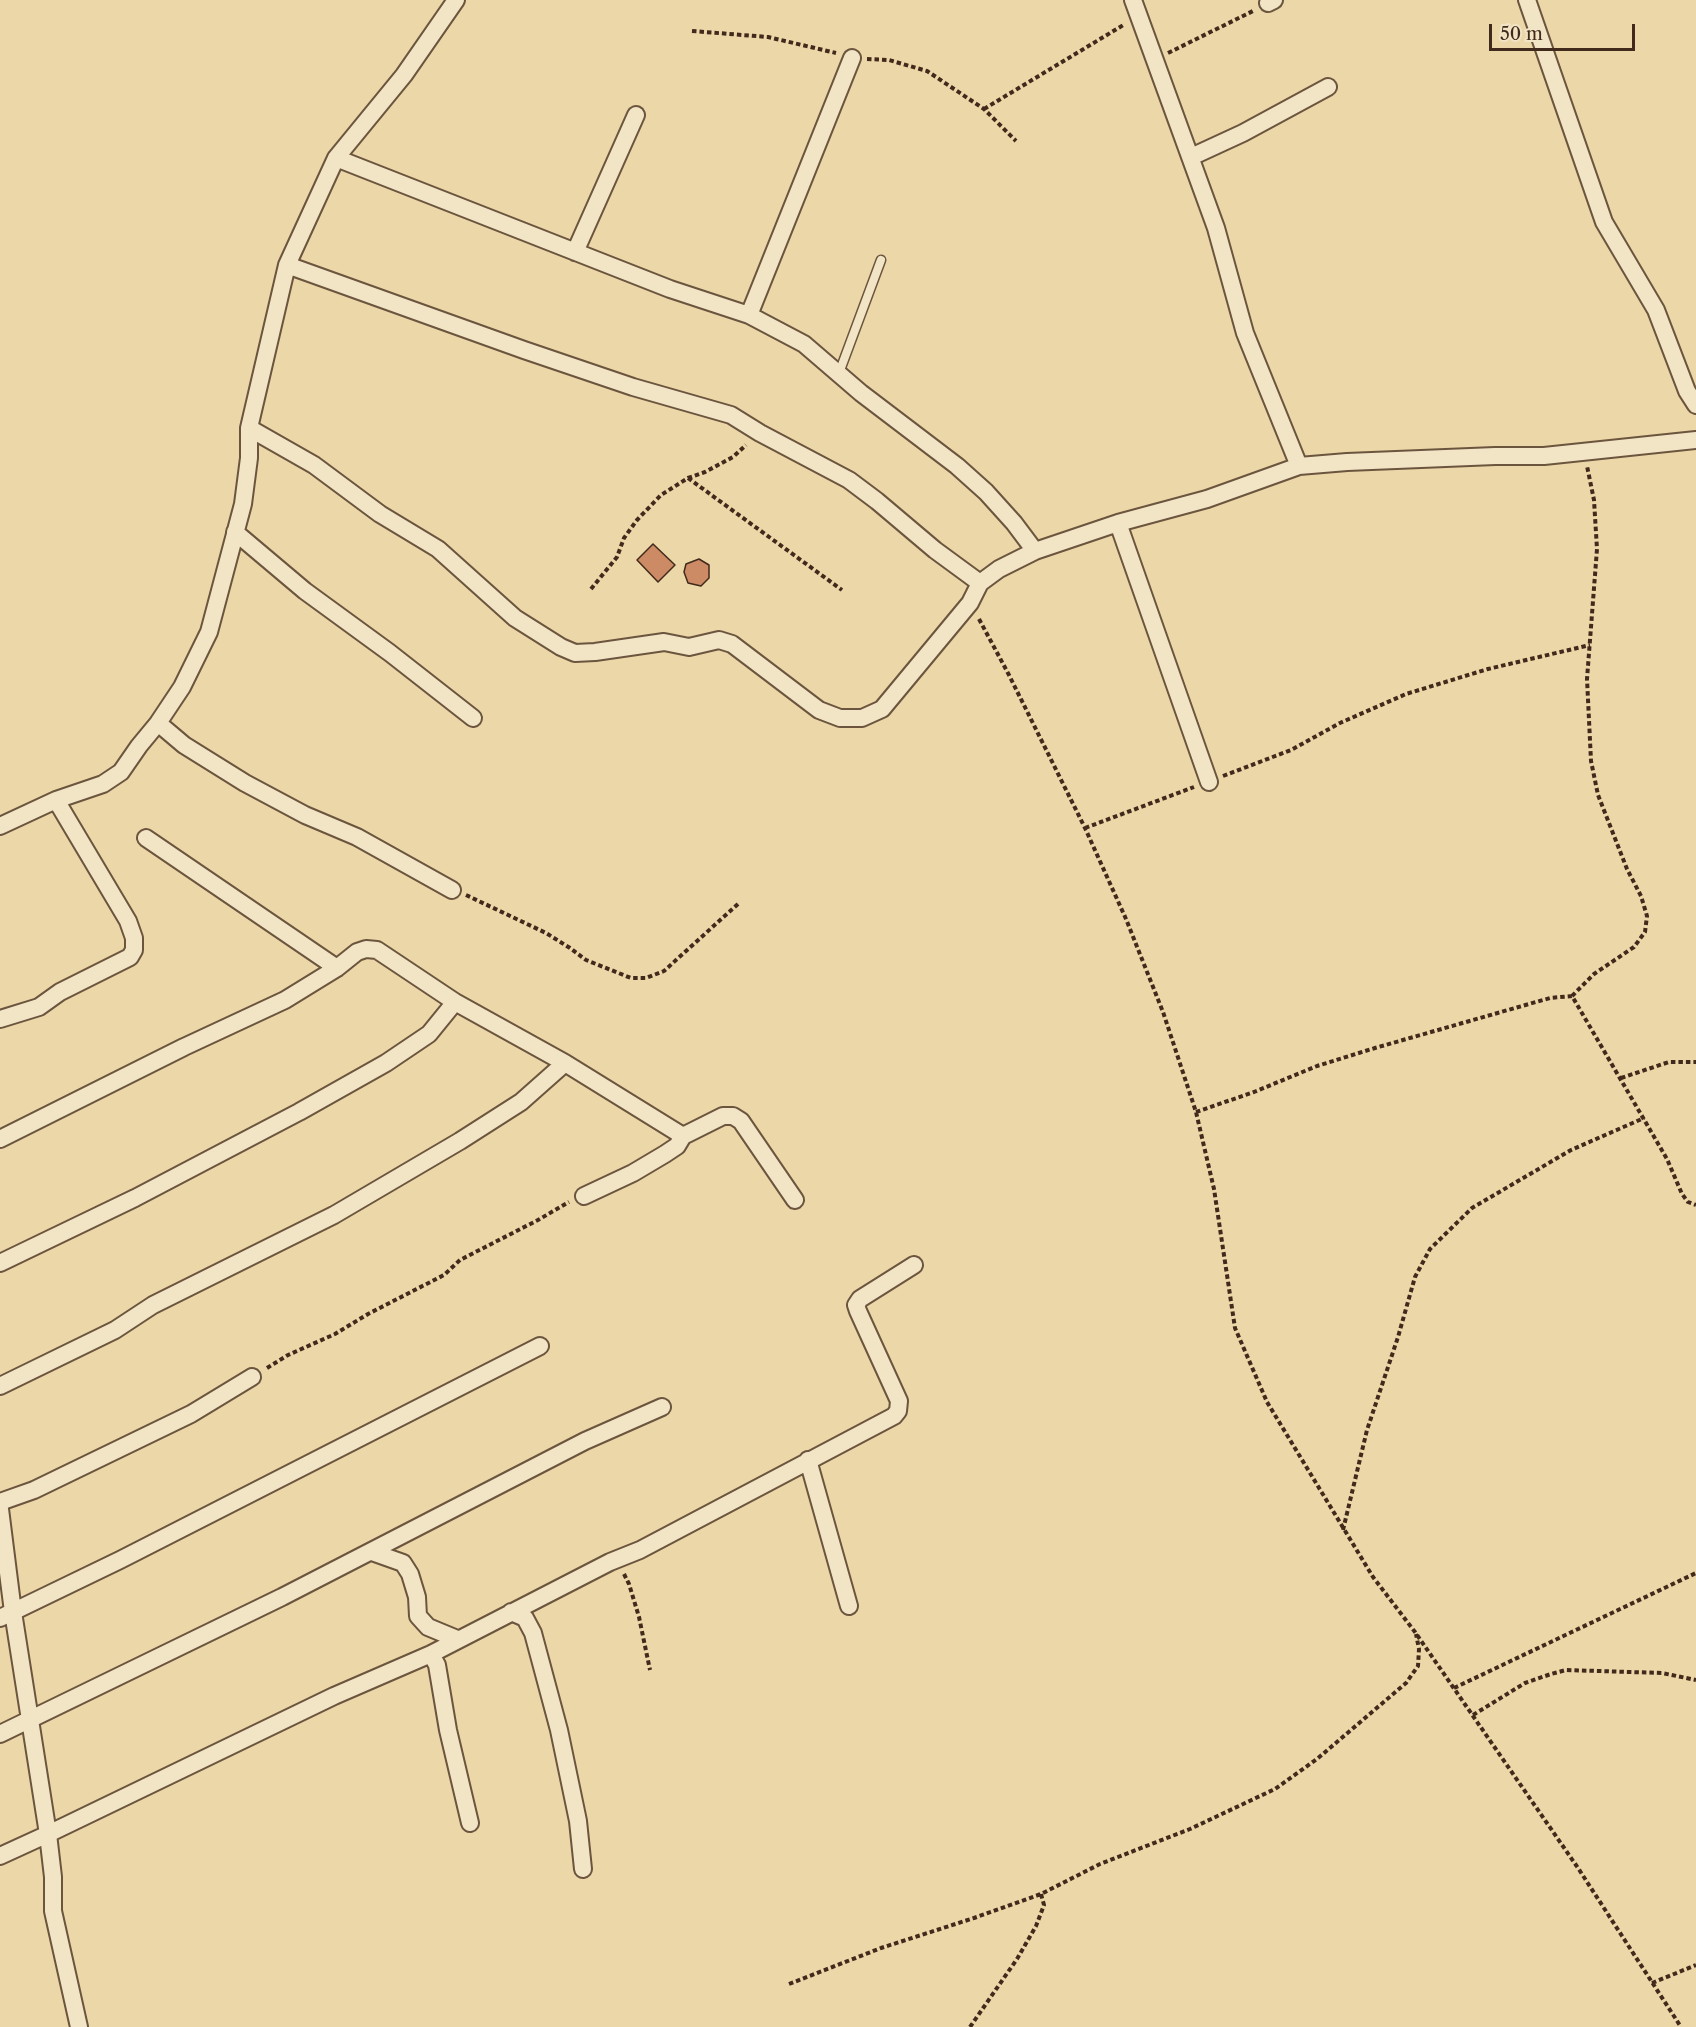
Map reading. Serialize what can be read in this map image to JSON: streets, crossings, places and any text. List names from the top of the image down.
{
  "scale_bar": "50 m"
}
